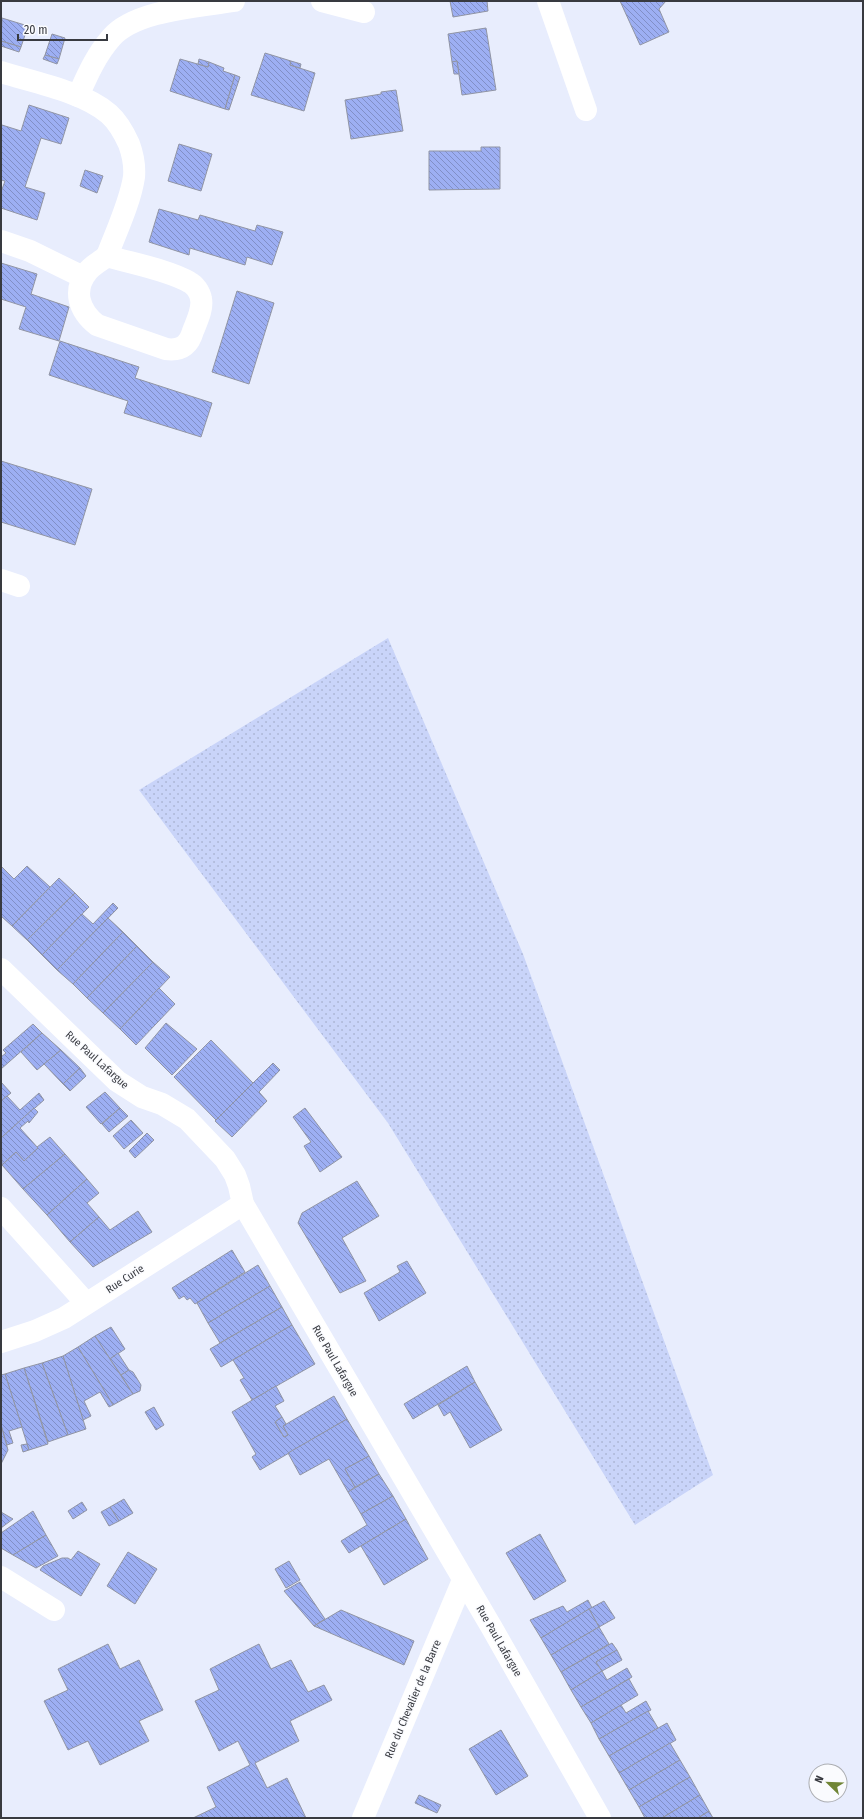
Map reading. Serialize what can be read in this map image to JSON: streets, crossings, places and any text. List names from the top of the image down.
{
  "streets": {
    "street": ["Rue Paul Lafargue", "Rue Curie", "Rue du Chevalier de la Barre"]
  },
  "crossings": [
    ["Rue Paul Lafargue", "Rue Curie"],
    ["Rue Paul Lafargue", "Rue du Chevalier de la Barre"]
  ],
  "scale_bar": "20 m",
  "north": "top left"
}
